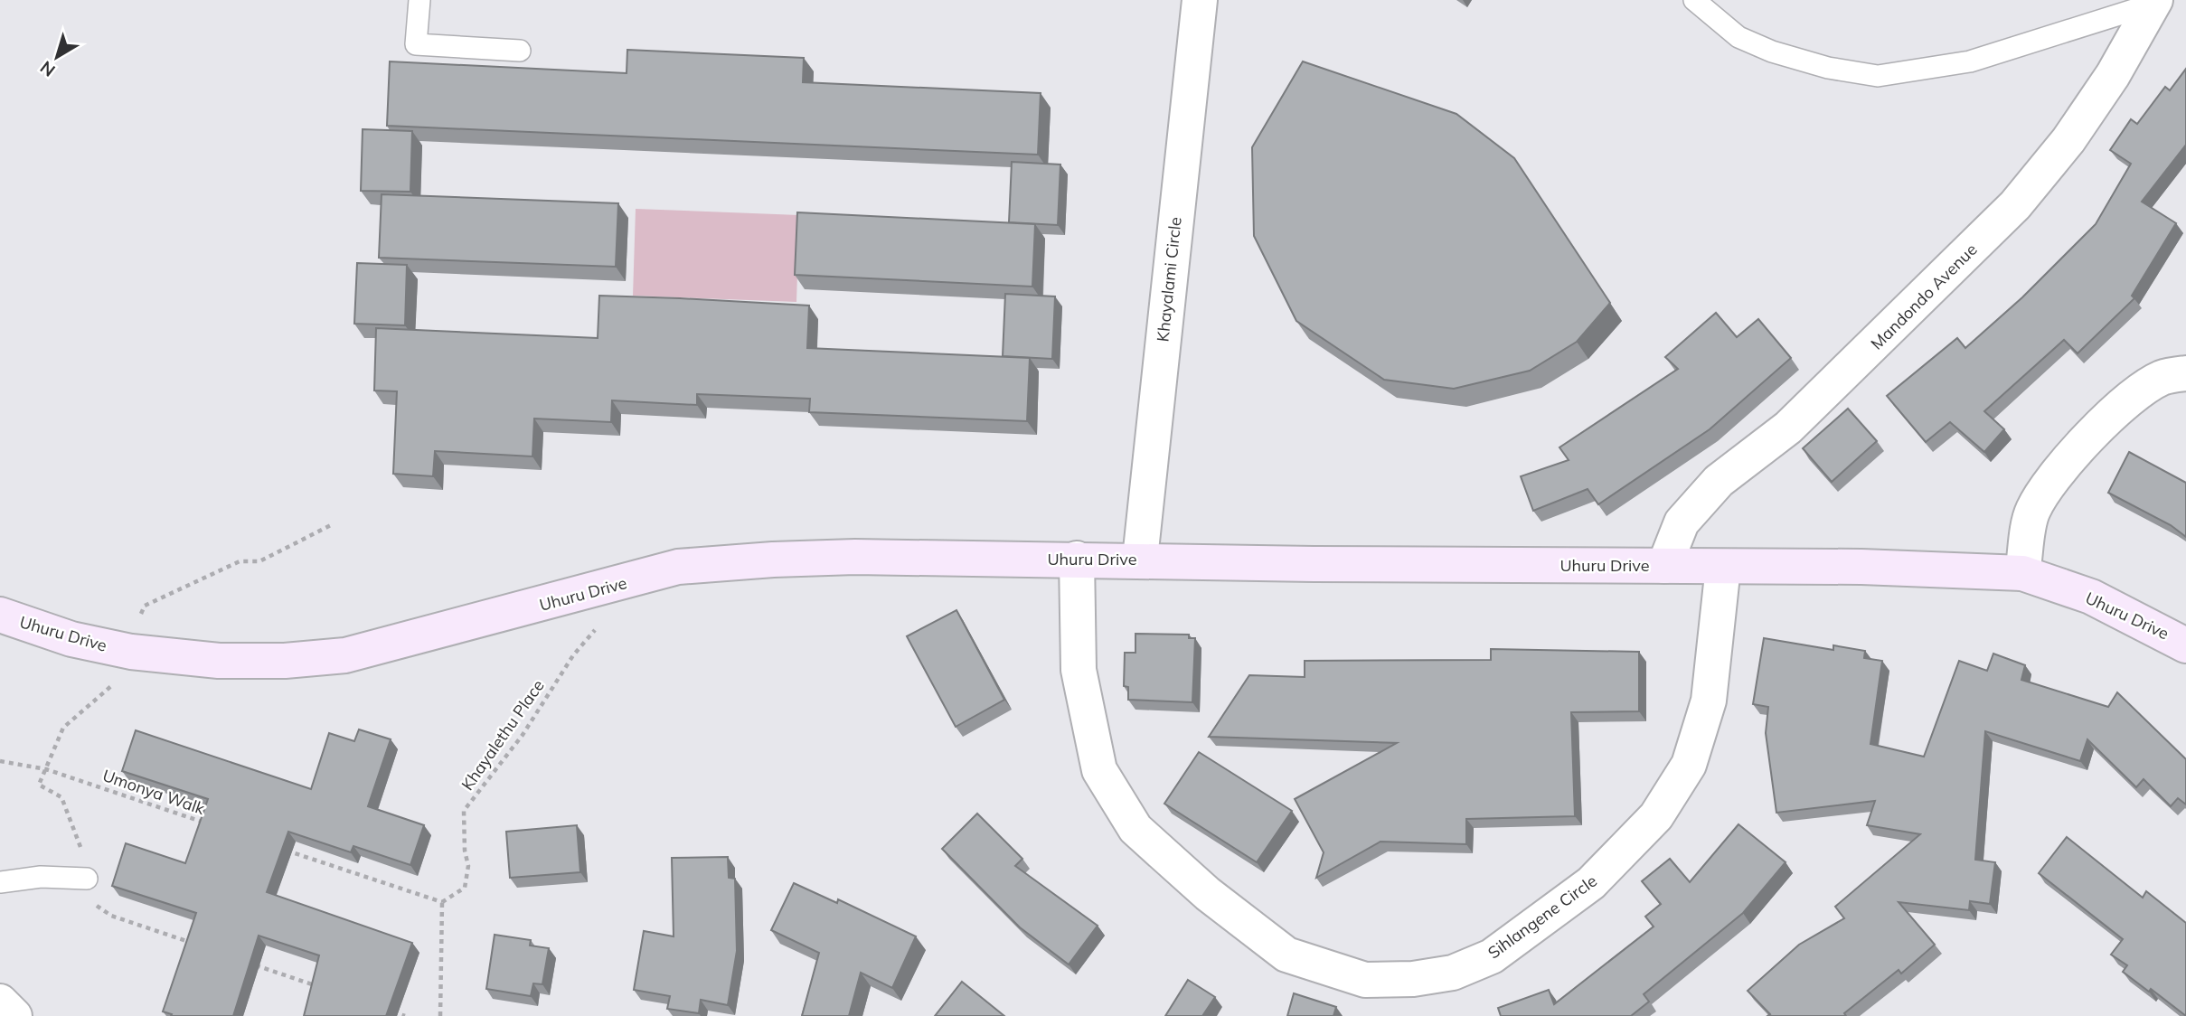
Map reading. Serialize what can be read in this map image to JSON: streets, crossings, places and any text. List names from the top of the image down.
{
  "streets": {
    "street": [
      "Khayalami Circle",
      "Mandondo Avenue",
      "Uhuru Drive",
      "Sihlangene Circle"
    ],
    "path": ["Khayalethu Place", "Umonya Walk"]
  },
  "crossings": [
    ["Khayalami Circle", "Uhuru Drive"],
    ["Mandondo Avenue", "Uhuru Drive"],
    ["Uhuru Drive", "Khayalethu Place"],
    ["Uhuru Drive", "Sihlangene Circle"]
  ],
  "north": "bottom left"
}
